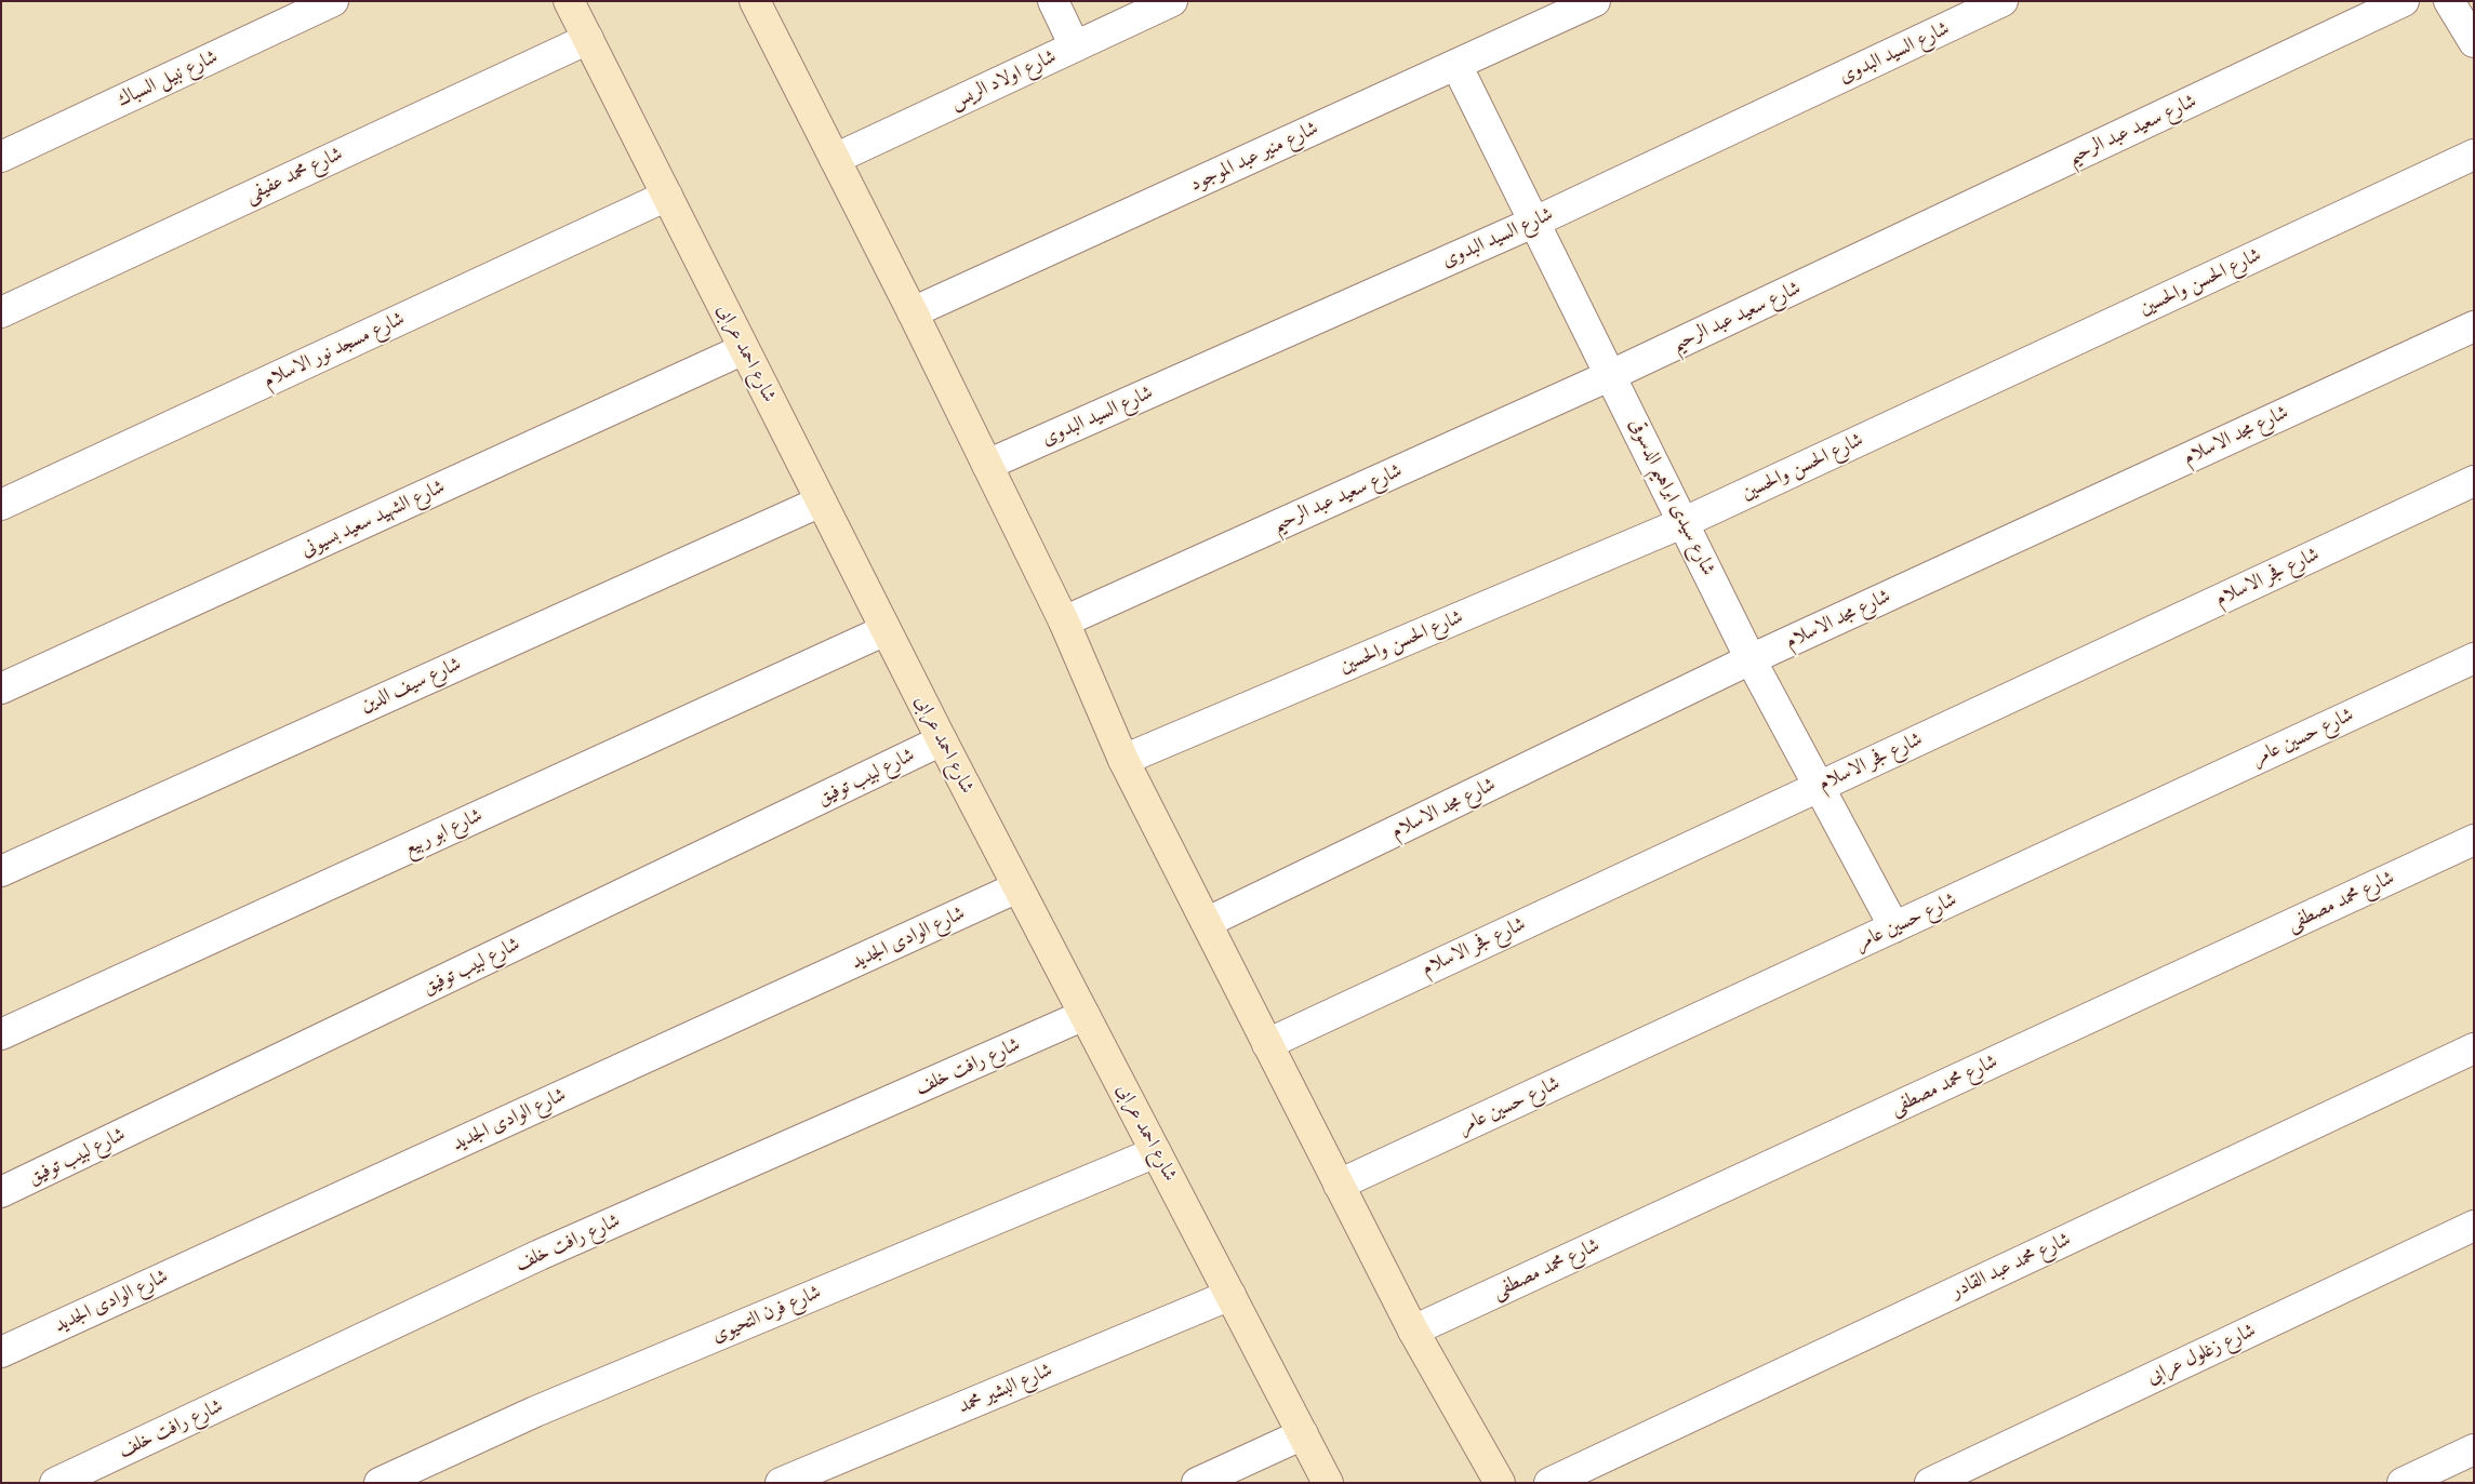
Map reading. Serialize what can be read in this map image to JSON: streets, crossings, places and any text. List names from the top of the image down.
{
  "streets": {
    "street": [
      "شارع السيد البدوى",
      "شارع نبيل السباك",
      "شارع اولاد الريس",
      "شارع سعيد عبد الرحيم",
      "شارع منير عبد الموجود",
      "شارع محمد عفيفى",
      "شارع الحسن والحسين",
      "شارع مسجد نور الاسلام",
      "شارع احمد عرابى",
      "شارع مجد الاسلام",
      "شارع سيدى ابراهيم الدسوقى",
      "شارع الشهيد سعيد بسيونى",
      "شارع فجر الاسلام",
      "شارع سيف الدين",
      "شارع حسين عامر",
      "شارع لبيب توفيق",
      "شارع ابو ربيع",
      "شارع محمد مصطفى",
      "شارع الوادى الجديد",
      "شارع رافت خلف",
      "شارع محمد عبد القادر",
      "شارع فرن التحيوى",
      "شارع زغلول عرابى",
      "شارع البشير محمد"
    ]
  },
  "crossings": [
    ["شارع السيد البدوى", "شارع سيدى ابراهيم الدسوقى"],
    ["شارع سعيد عبد الرحيم", "شارع سيدى ابراهيم الدسوقى"],
    ["شارع منير عبد الموجود", "شارع سيدى ابراهيم الدسوقى"],
    ["شارع محمد عفيفى", "شارع احمد عرابى"],
    ["شارع الحسن والحسين", "شارع سيدى ابراهيم الدسوقى"],
    ["شارع مسجد نور الاسلام", "شارع احمد عرابى"],
    ["شارع احمد عرابى", "شارع الشهيد سعيد بسيونى"],
    ["شارع احمد عرابى", "شارع سيف الدين"],
    ["شارع احمد عرابى", "شارع لبيب توفيق"],
    ["شارع احمد عرابى", "شارع ابو ربيع"],
    ["شارع احمد عرابى", "شارع الوادى الجديد"],
    ["شارع احمد عرابى", "شارع رافت خلف"],
    ["شارع احمد عرابى", "شارع فرن التحيوى"],
    ["شارع احمد عرابى", "شارع البشير محمد"],
    ["شارع مجد الاسلام", "شارع سيدى ابراهيم الدسوقى"],
    ["شارع سيدى ابراهيم الدسوقى", "شارع فجر الاسلام"],
    ["شارع سيدى ابراهيم الدسوقى", "شارع حسين عامر"]
  ]
}
